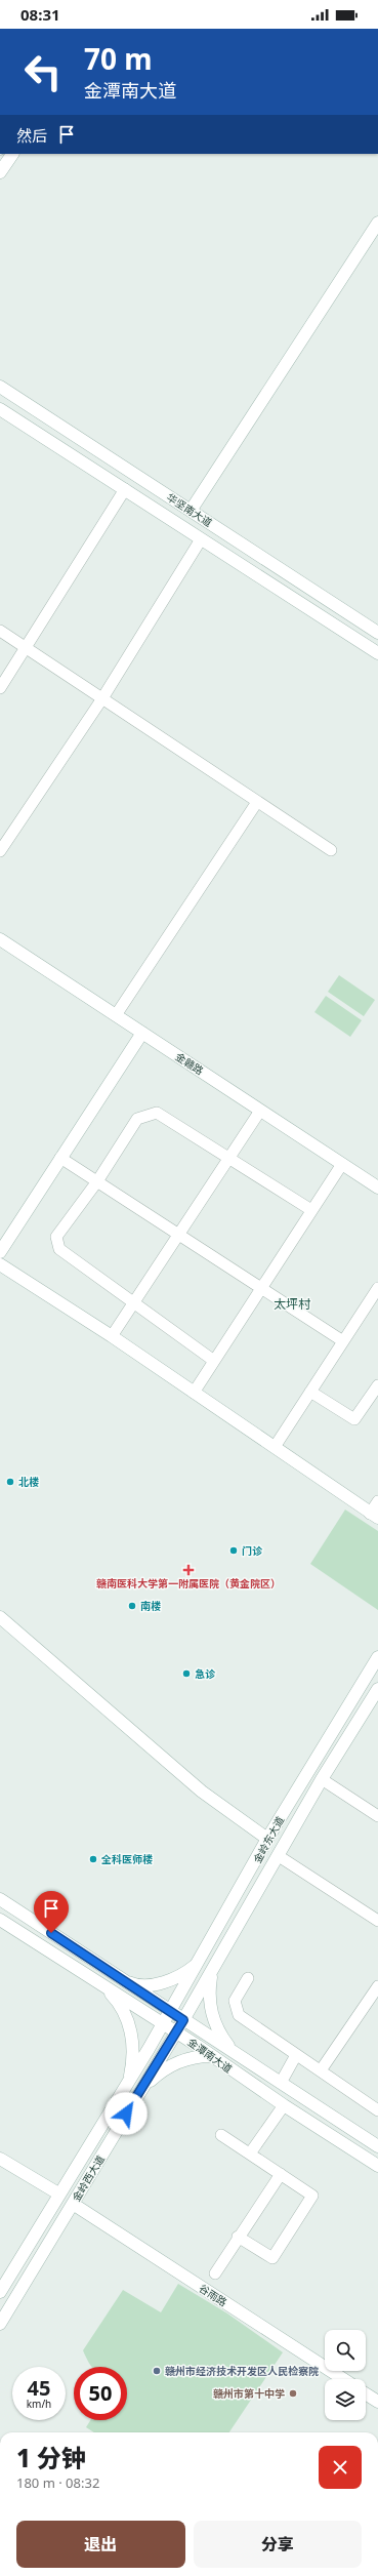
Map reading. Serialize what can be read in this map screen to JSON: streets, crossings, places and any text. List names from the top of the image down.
{
  "streets": {
    "main road": [
      "华坚南大道",
      "金赣路",
      "金岭东大道",
      "金潭南大道",
      "金岭西大道",
      "谷雨路"
    ]
  },
  "crossings": [
    ["金岭东大道", "金潭南大道"],
    ["金岭东大道", "金岭西大道"],
    ["金潭南大道", "金岭西大道"],
    ["金岭西大道", "谷雨路"]
  ],
  "districts": ["太坪村"],
  "places": {
    "other": [
      "北楼",
      "门诊",
      "南楼",
      "急诊",
      "全科医师楼",
      "赣州市经济技术开发区人民检察院",
      "赣州市第十中学"
    ],
    "health": ["赣南医科大学第一附属医院（黄金院区）"]
  },
  "page": {
    "status": "08:31",
    "turn": ["70 m", "金潭南大道"],
    "then": "然后",
    "speed": "45 km/h",
    "limit": "50",
    "heading": ["1 分钟", "180 m · 08:32"],
    "buttons": ["退出", "分享"]
  }
}
